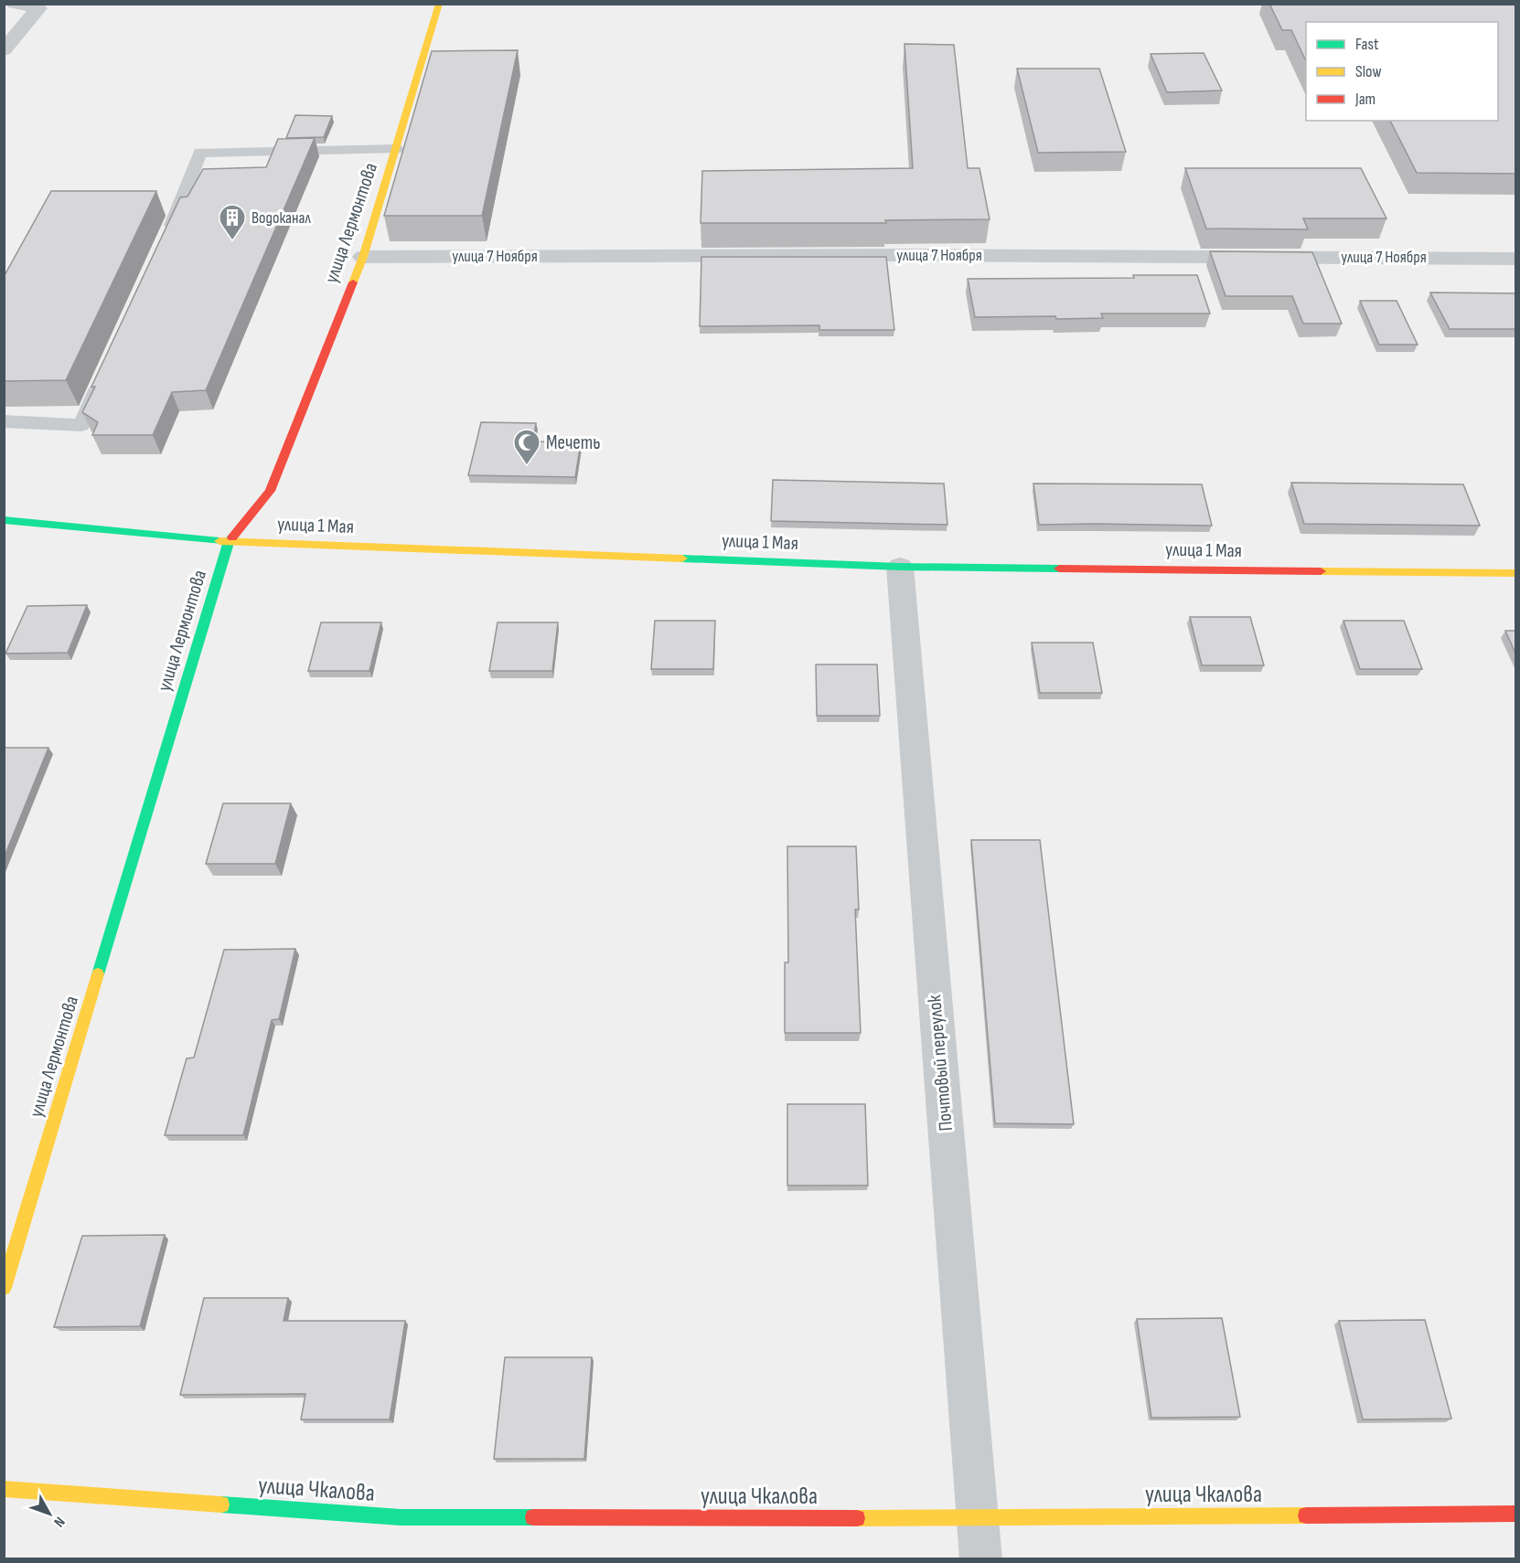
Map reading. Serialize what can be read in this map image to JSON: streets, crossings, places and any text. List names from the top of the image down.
{
  "streets": {
    "street": [
      "улица Лермонтова",
      "улица 7 Ноября",
      "улица 1 Мая",
      "Почтовый переулок",
      "улица Чкалова"
    ]
  },
  "crossings": [
    ["улица Лермонтова", "улица 7 Ноября"],
    ["улица Лермонтова", "улица 1 Мая"],
    ["улица 1 Мая", "Почтовый переулок"],
    ["Почтовый переулок", "улица Чкалова"]
  ],
  "places": {
    "building": ["Водоканал"],
    "mosque": ["Мечеть"]
  },
  "legend": ["Fast", "Slow", "Jam"],
  "north": "bottom right"
}
